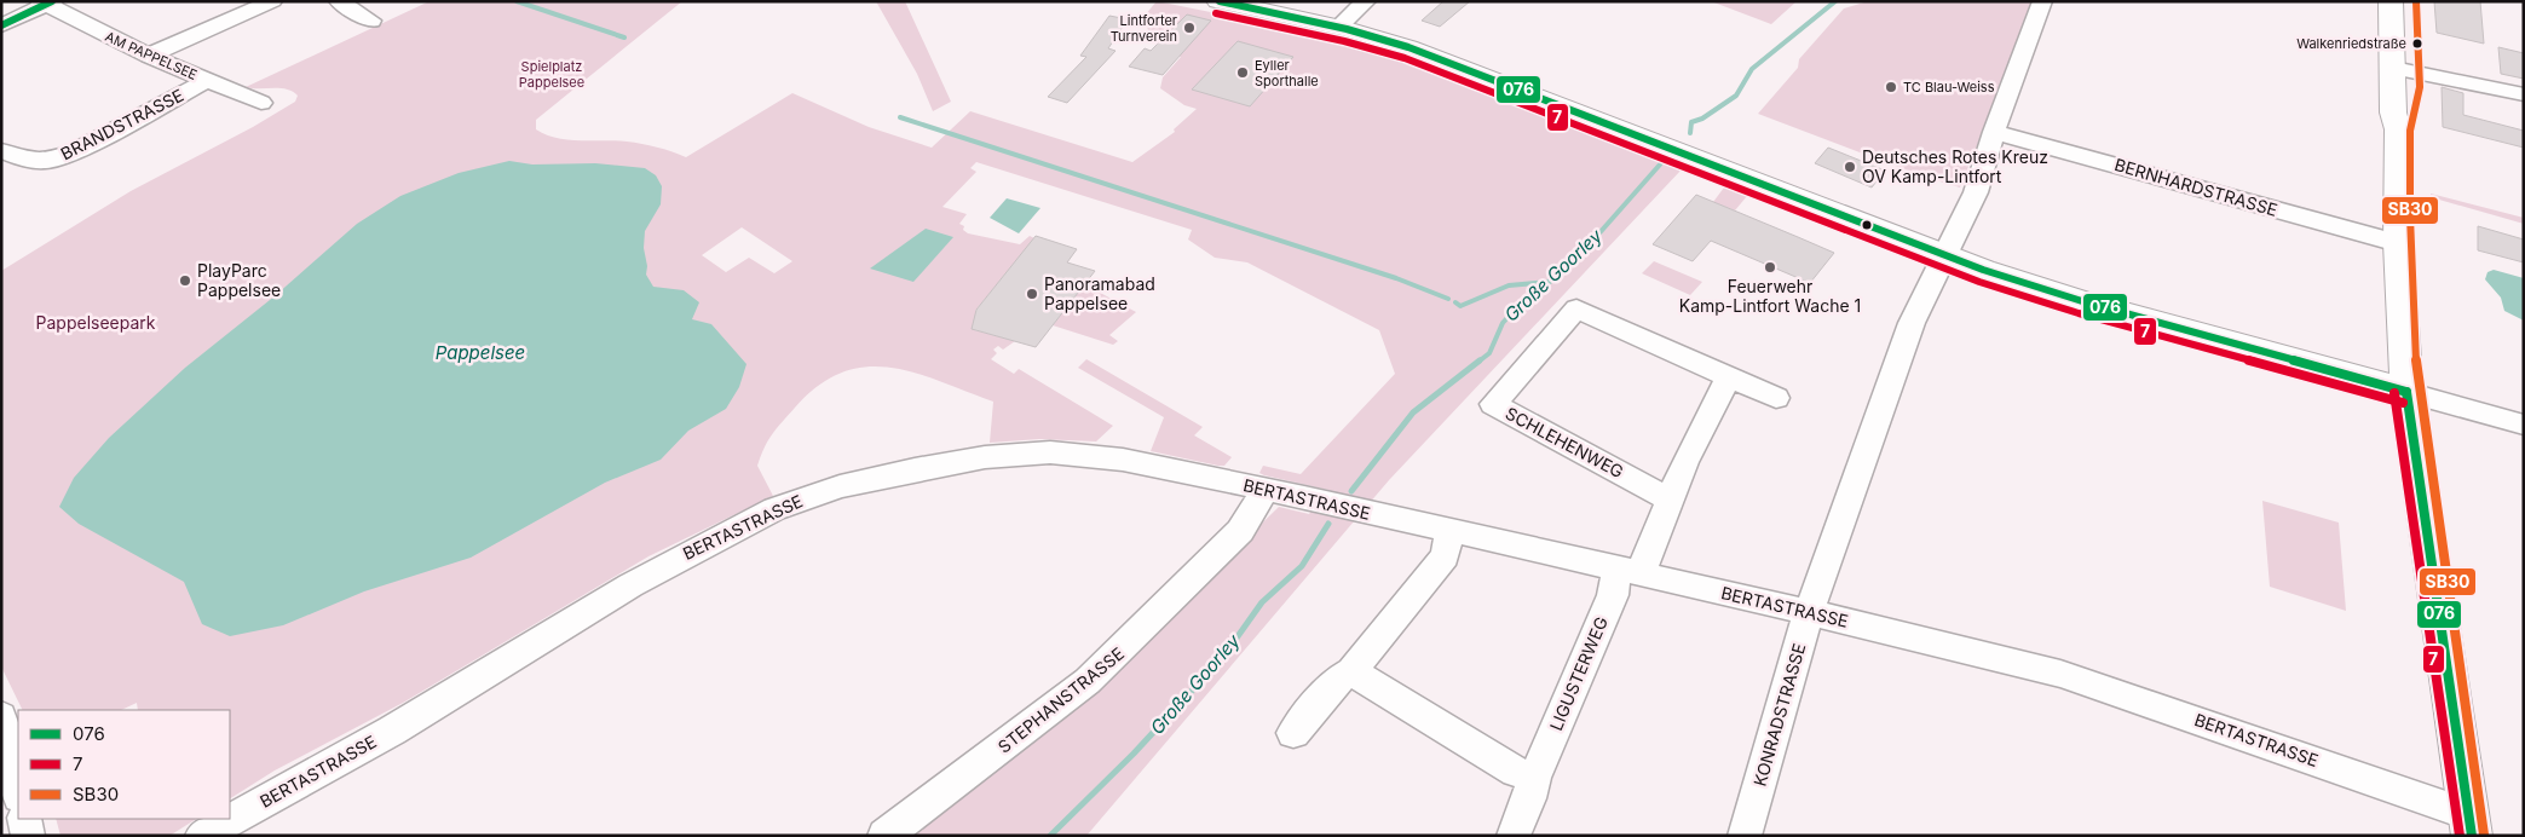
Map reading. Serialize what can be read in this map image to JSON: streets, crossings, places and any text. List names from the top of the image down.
{
  "streets": {
    "street": [
      "AM PAPPELSEE",
      "BRANDSTRASSE",
      "BERNHARDSTRASSE",
      "SCHLEHENWEG",
      "BERTASTRASSE",
      "LIGUSTERWEG",
      "STEPHANSTRASSE",
      "KONRADSTRASSE"
    ]
  },
  "crossings": [
    ["AM PAPPELSEE", "BRANDSTRASSE"],
    ["BERNHARDSTRASSE", "KONRADSTRASSE"],
    ["BERTASTRASSE", "LIGUSTERWEG"],
    ["BERTASTRASSE", "STEPHANSTRASSE"],
    ["BERTASTRASSE", "KONRADSTRASSE"]
  ],
  "water": ["Große Goorley", "Pappelsee"],
  "parks": ["Spielplatz Pappelsee", "Pappelseepark"],
  "places": [
    "Lintforter Turnverein",
    "Walkenriedstraße",
    "Eyller Sporthalle",
    "TC Blau-Weiss",
    "Deutsches Rotes Kreuz OV Kamp-Lintfort",
    "Feuerwehr Kamp-Lintfort Wache 1",
    "PlayParc Pappelsee",
    "Panoramabad Pappelsee"
  ],
  "lines": ["transit line 076", "transit line SB30", "transit line 7"],
  "legend": ["076", "7", "SB30"]
}
